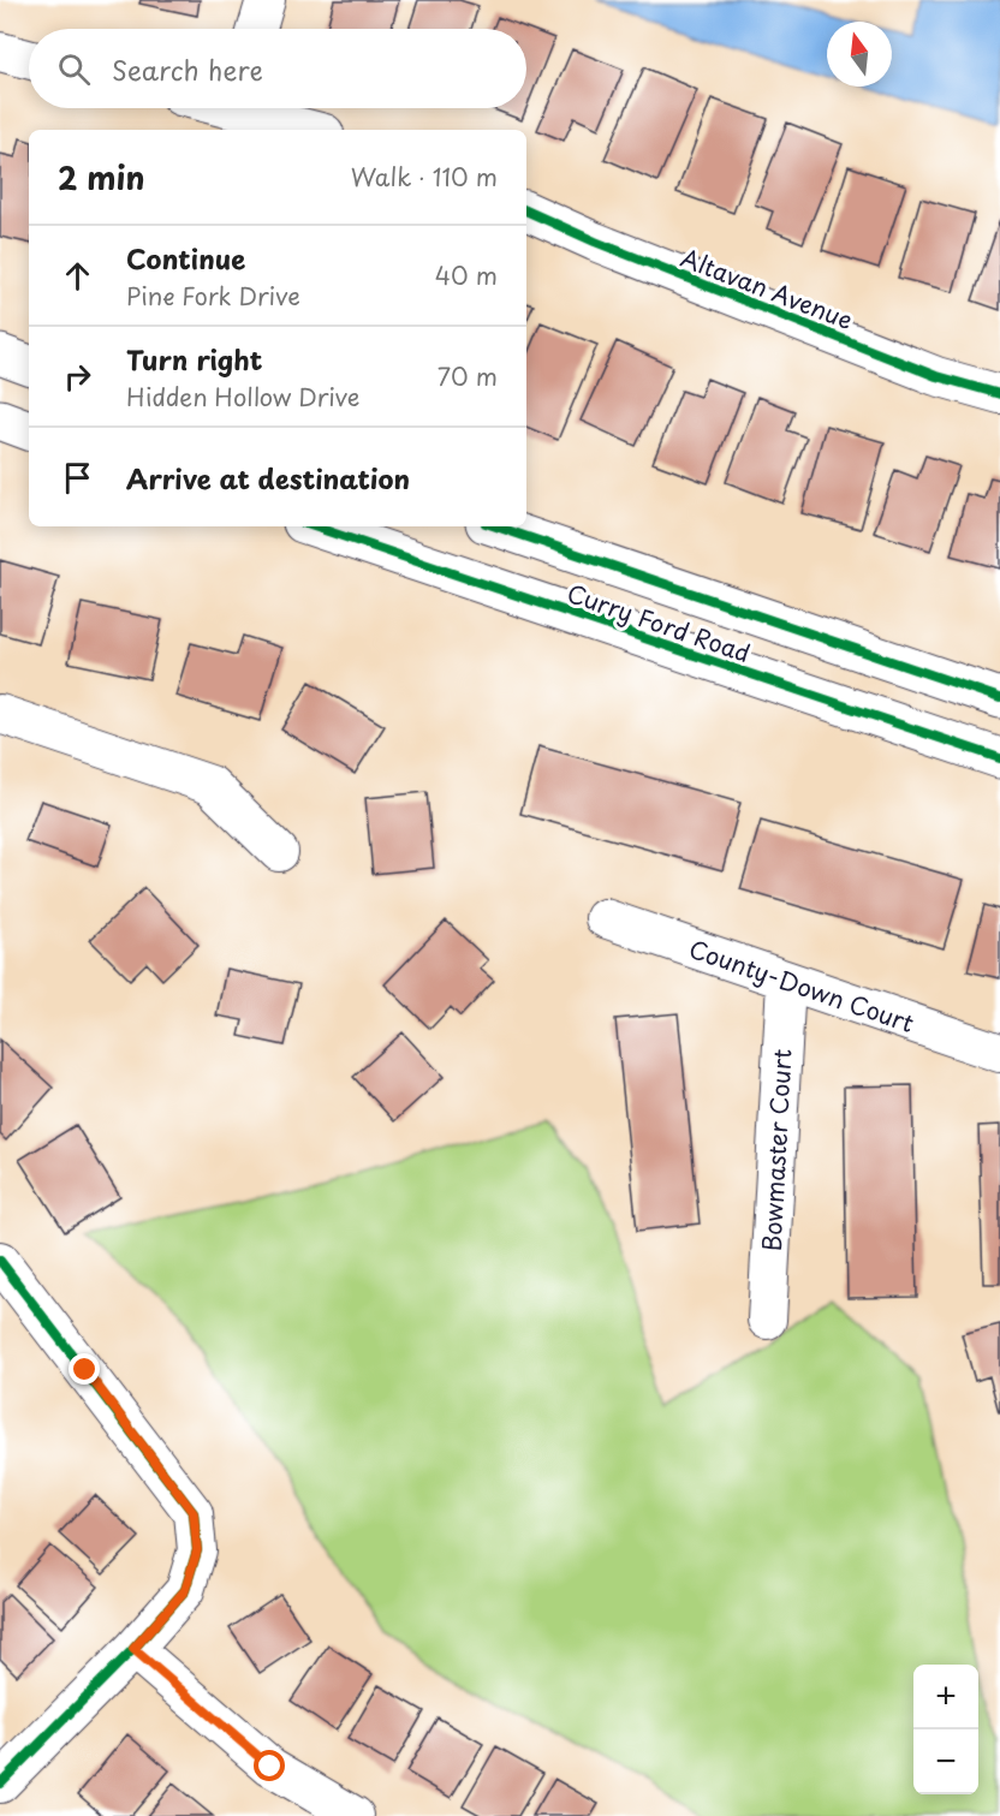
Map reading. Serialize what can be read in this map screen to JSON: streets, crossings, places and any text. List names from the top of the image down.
{
  "streets": {
    "street": [
      "Altavan Avenue",
      "Curry Ford Road",
      "County-Down Court",
      "Bowmaster Court"
    ]
  },
  "crossings": [
    ["County-Down Court", "Bowmaster Court"]
  ],
  "north": "top",
  "page": {
    "search": "Search here",
    "heading": ["2 min", "Walk · 110 m"],
    "list": [
      ["Continue", "Pine Fork Drive", "40 m"],
      ["Turn right", "Hidden Hollow Drive", "70 m"],
      "Arrive at destination"
    ],
    "map_buttons": ["+", "−"]
  }
}
